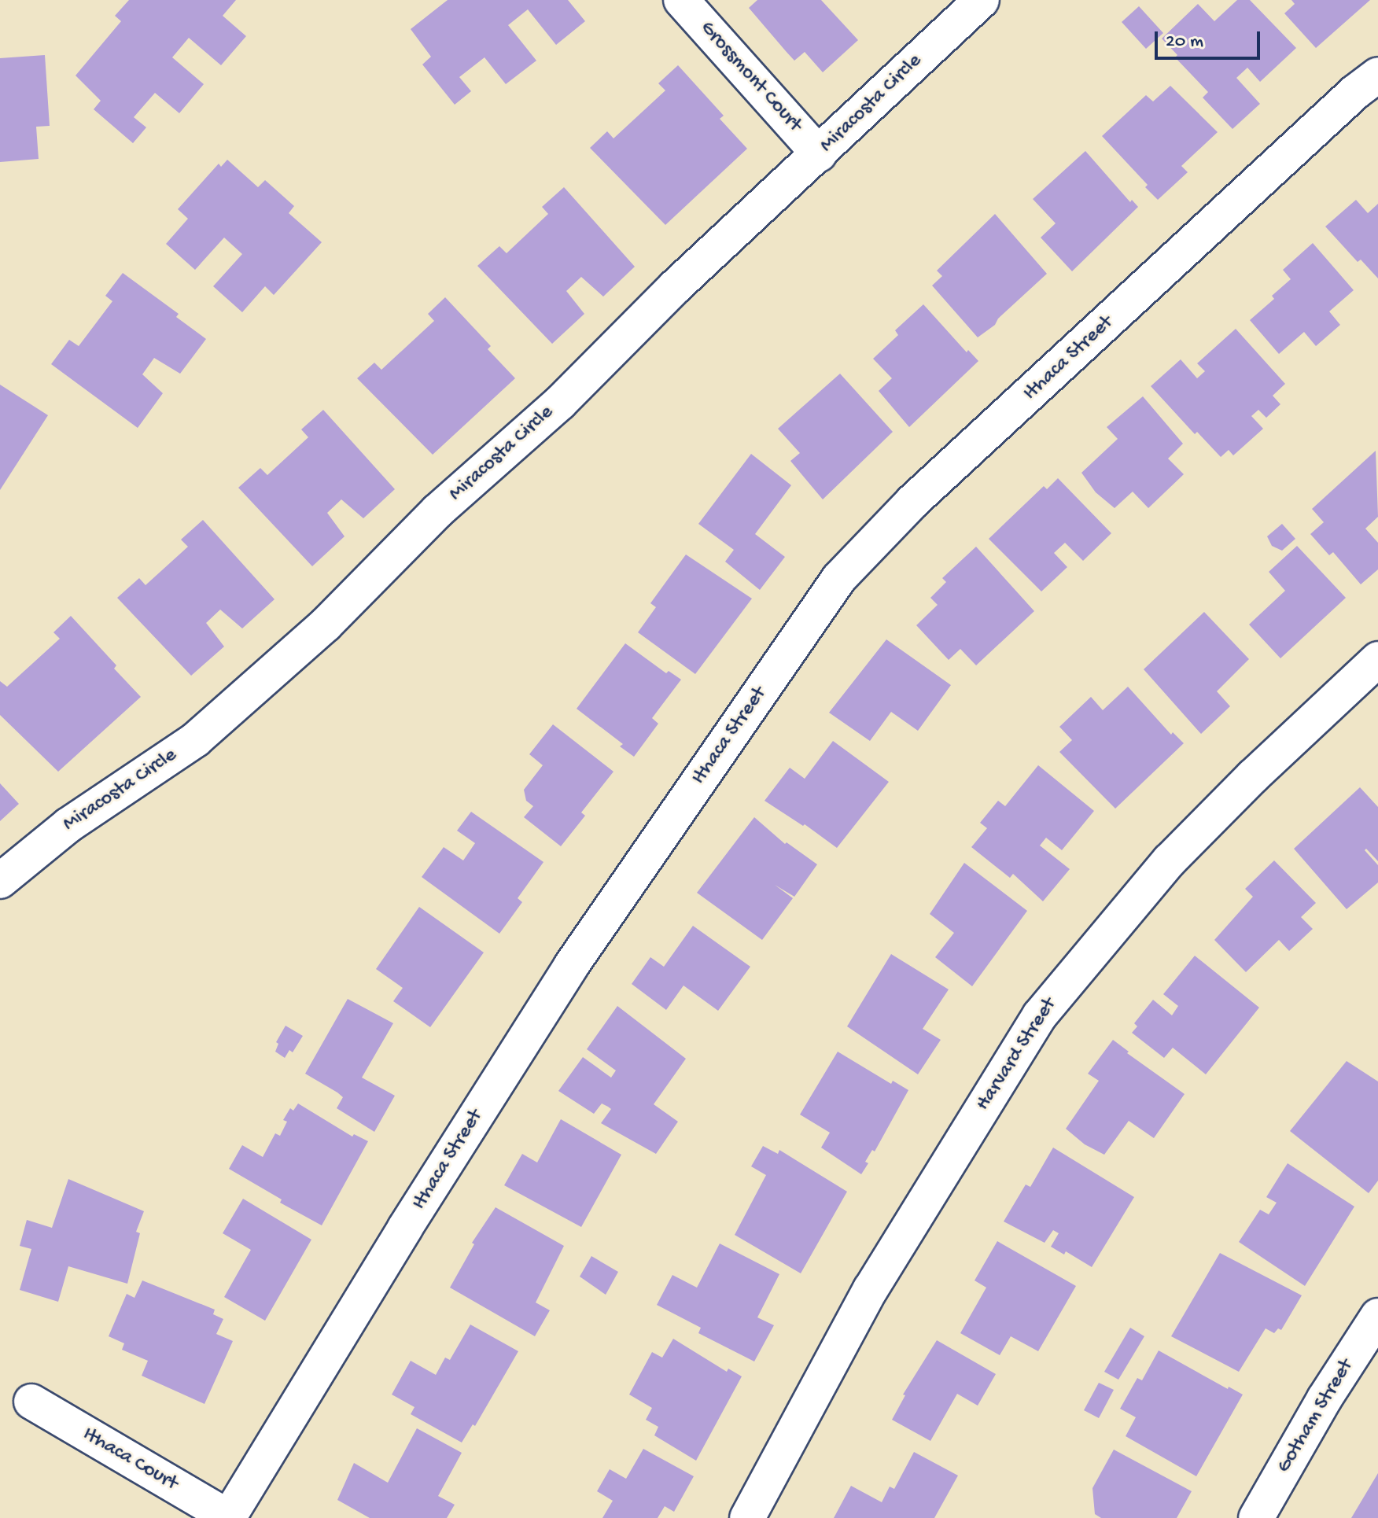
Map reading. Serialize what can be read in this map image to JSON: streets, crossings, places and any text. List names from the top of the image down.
{
  "streets": {
    "street": [
      "Grossmont Court",
      "Miracosta Circle",
      "Ithaca Street",
      "Harvard Street",
      "Gotham Street",
      "Ithaca Court"
    ]
  },
  "crossings": [
    ["Grossmont Court", "Miracosta Circle"],
    ["Ithaca Street", "Ithaca Court"]
  ],
  "scale_bar": "20 m"
}
